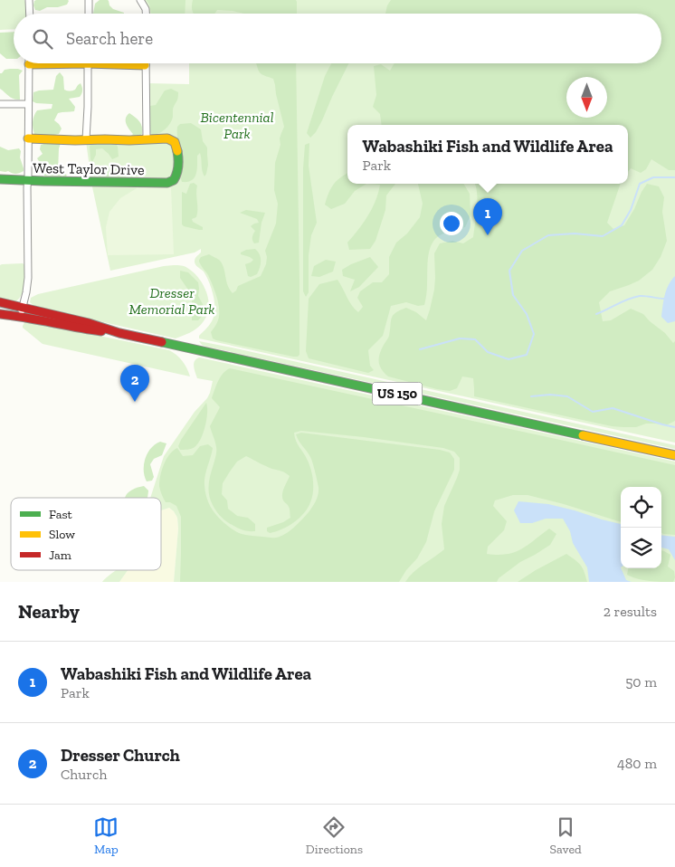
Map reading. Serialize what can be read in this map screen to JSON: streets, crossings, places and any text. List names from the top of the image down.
{
  "streets": {
    "main road": ["West Taylor Drive", "US 150"]
  },
  "parks": ["Bicentennial Park", "Dresser Memorial Park"],
  "legend": ["Fast", "Slow", "Jam"],
  "north": "bottom",
  "page": {
    "search": "Search here",
    "popup": ["Wabashiki Fish and Wildlife Area", "Park"],
    "pins": ["1", "2"],
    "heading": ["Nearby", "2 results"],
    "list": [
      {
        "mark": "1",
        "name": "Wabashiki Fish and Wildlife Area",
        "note": "Park",
        "value": "50 m"
      },
      {
        "mark": "2",
        "name": "Dresser Church",
        "note": "Church",
        "value": "480 m"
      }
    ],
    "nav": ["Map", "Directions", "Saved"]
  }
}
